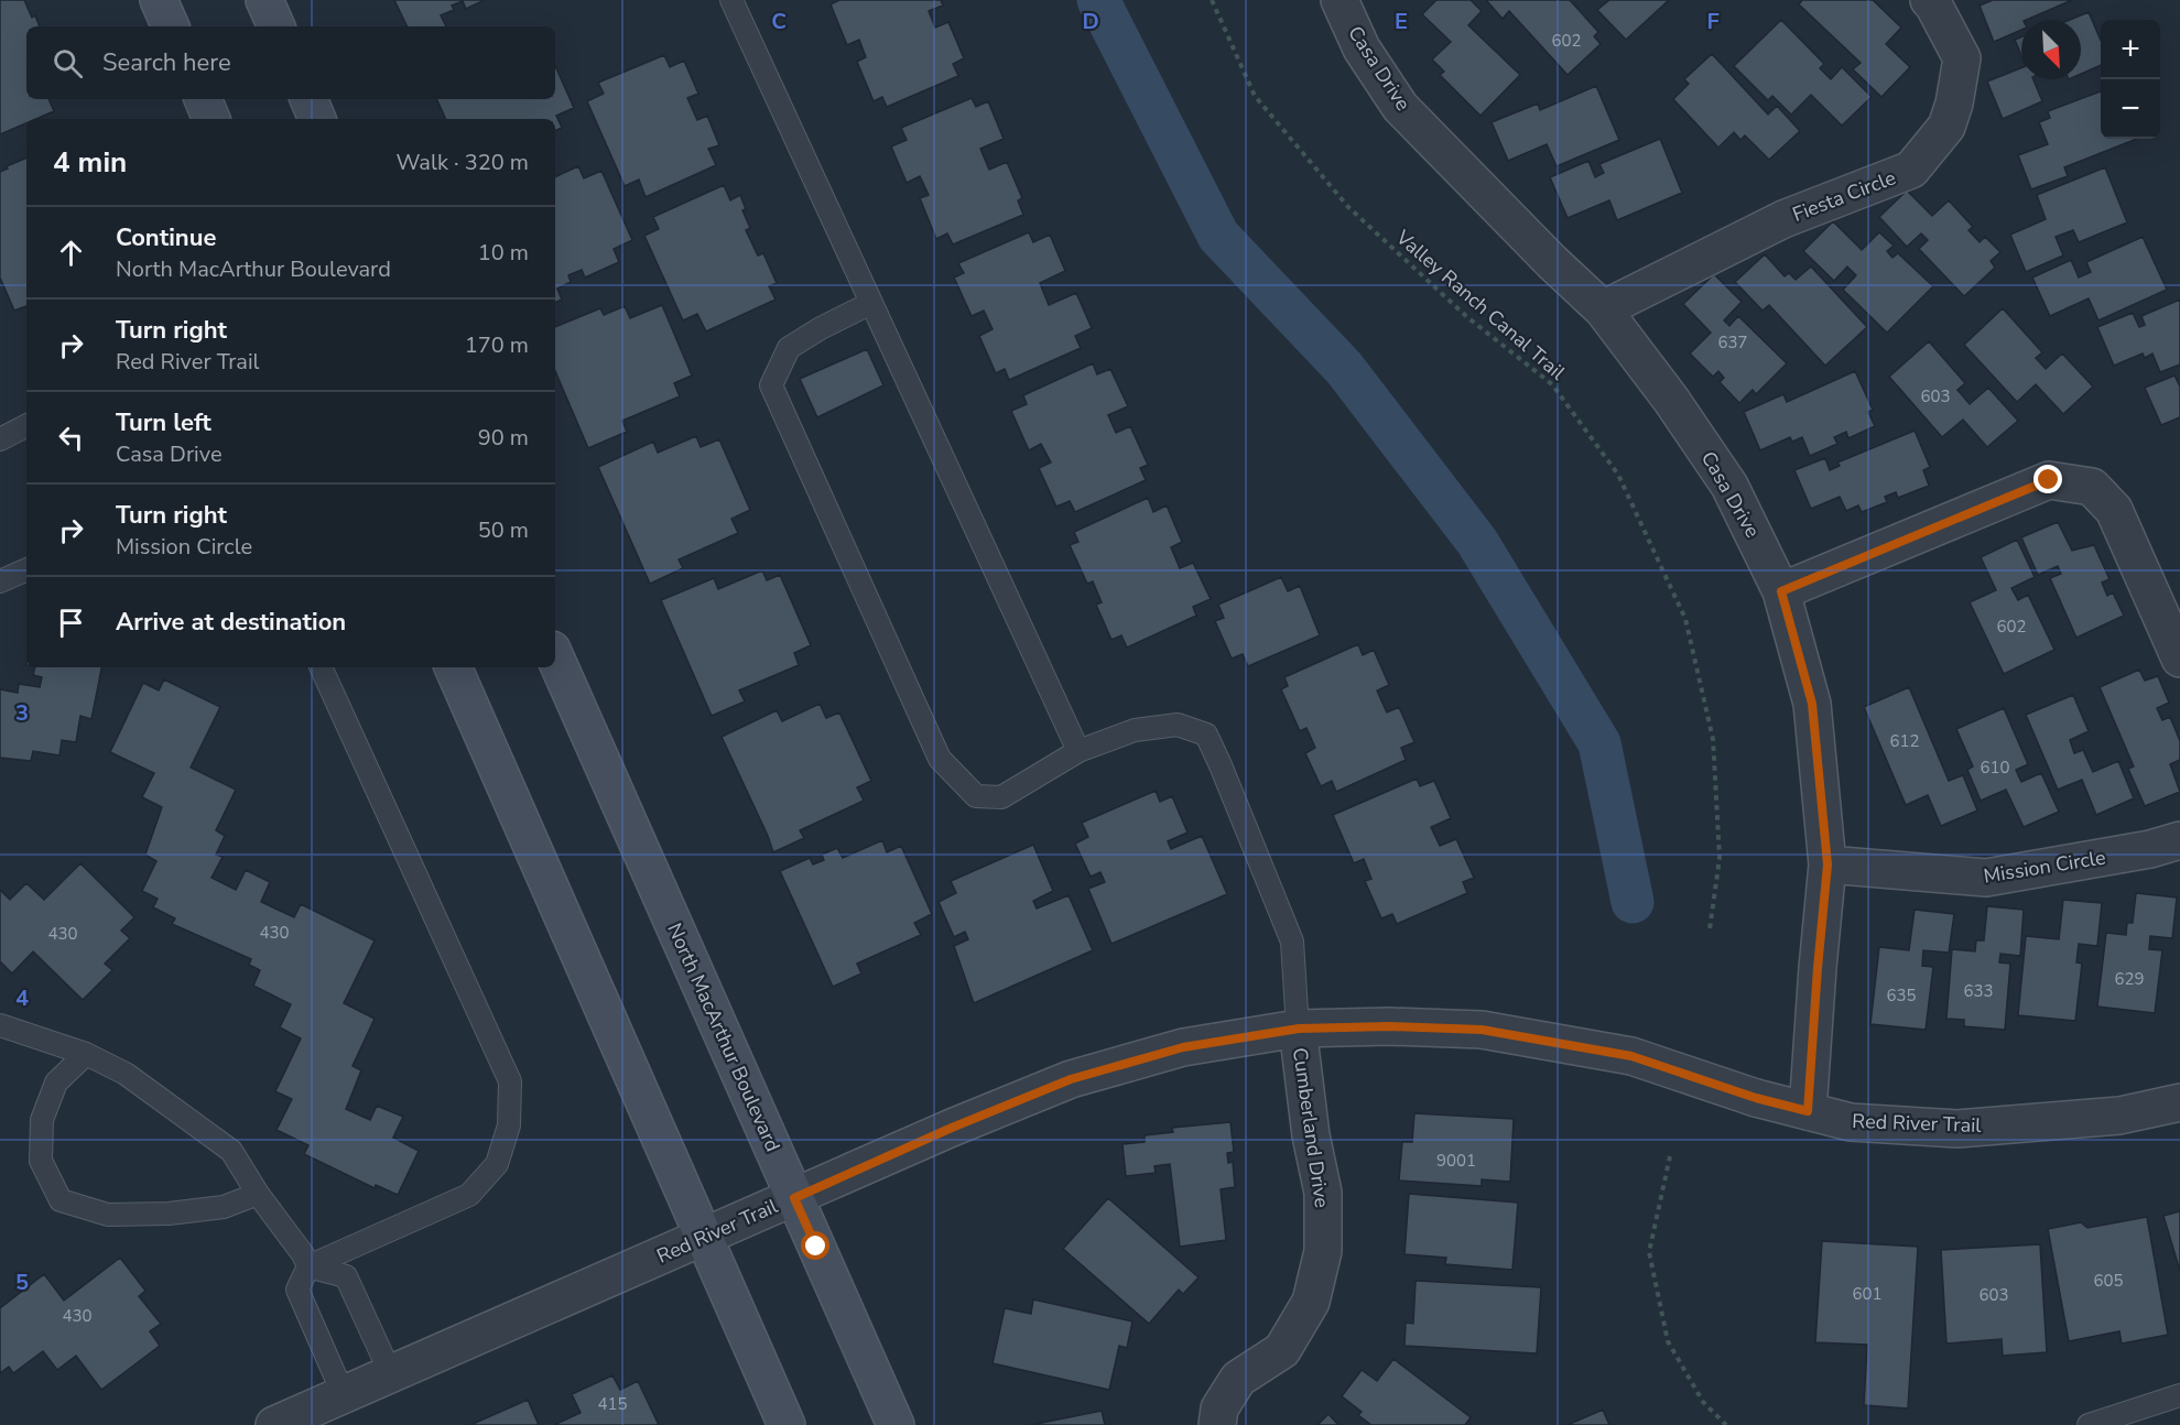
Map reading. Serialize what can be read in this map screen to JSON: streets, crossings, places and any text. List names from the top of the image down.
{
  "streets": {
    "main road": ["North MacArthur Boulevard"],
    "street": [
      "Casa Drive",
      "Fiesta Circle",
      "Mission Circle",
      "Red River Trail",
      "Cumberland Drive"
    ],
    "path": ["Valley Ranch Canal Trail"]
  },
  "crossings": [
    ["Casa Drive", "Fiesta Circle"],
    ["Casa Drive", "Mission Circle"],
    ["Casa Drive", "Red River Trail"],
    ["North MacArthur Boulevard", "Red River Trail"],
    ["Red River Trail", "Cumberland Drive"]
  ],
  "house_numbers": [
    "602",
    "637",
    "603",
    "602",
    "612",
    "610",
    "430",
    "430",
    "629",
    "633",
    "635",
    "9001",
    "605",
    "601",
    "603",
    "430",
    "415"
  ],
  "north": "bottom right",
  "page": {
    "map_buttons": ["+", "−"],
    "search": "Search here",
    "heading": ["4 min", "Walk · 320 m"],
    "list": [
      ["Continue", "North MacArthur Boulevard", "10 m"],
      ["Turn right", "Red River Trail", "170 m"],
      ["Turn left", "Casa Drive", "90 m"],
      ["Turn right", "Mission Circle", "50 m"],
      "Arrive at destination"
    ]
  },
  "grid": {
    "columns": [
      "C",
      "D",
      "E",
      "F"
    ],
    "rows": ["3", "4", "5"]
  }
}
